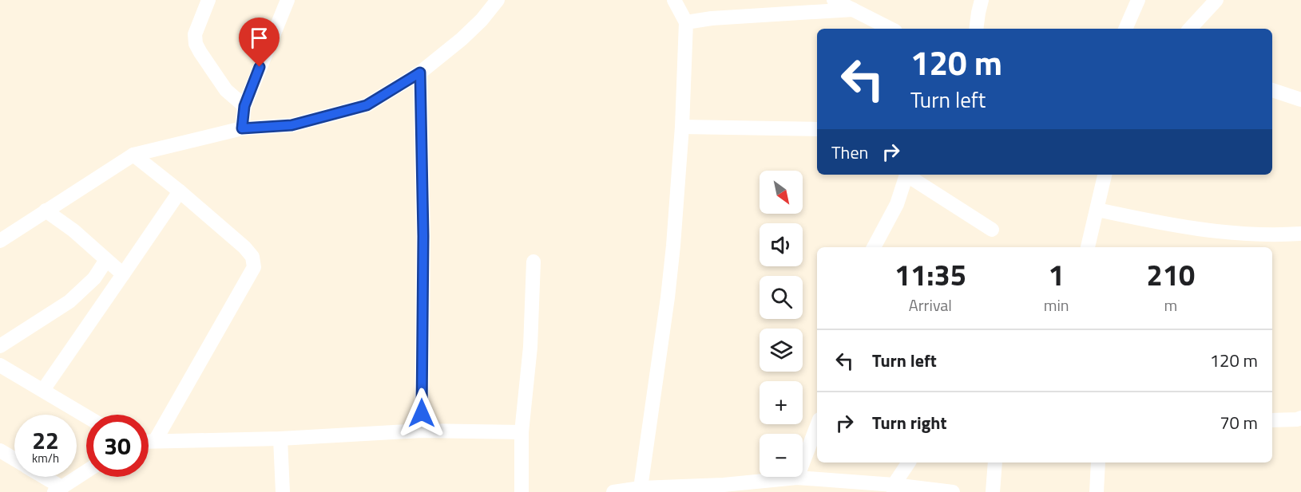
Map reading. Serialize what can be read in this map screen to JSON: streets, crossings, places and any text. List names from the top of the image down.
{
  "north": "bottom right",
  "page": {
    "turn": ["120 m", "Turn left"],
    "then": "Then",
    "map_buttons": ["+", "−"],
    "eta": [
      "11:35",
      "Arrival",
      "1",
      "min",
      "210",
      "m"
    ],
    "list": [
      {
        "name": "Turn left",
        "value": "120 m"
      },
      {
        "name": "Turn right",
        "value": "70 m"
      }
    ],
    "speed": "22 km/h",
    "limit": "30"
  }
}
